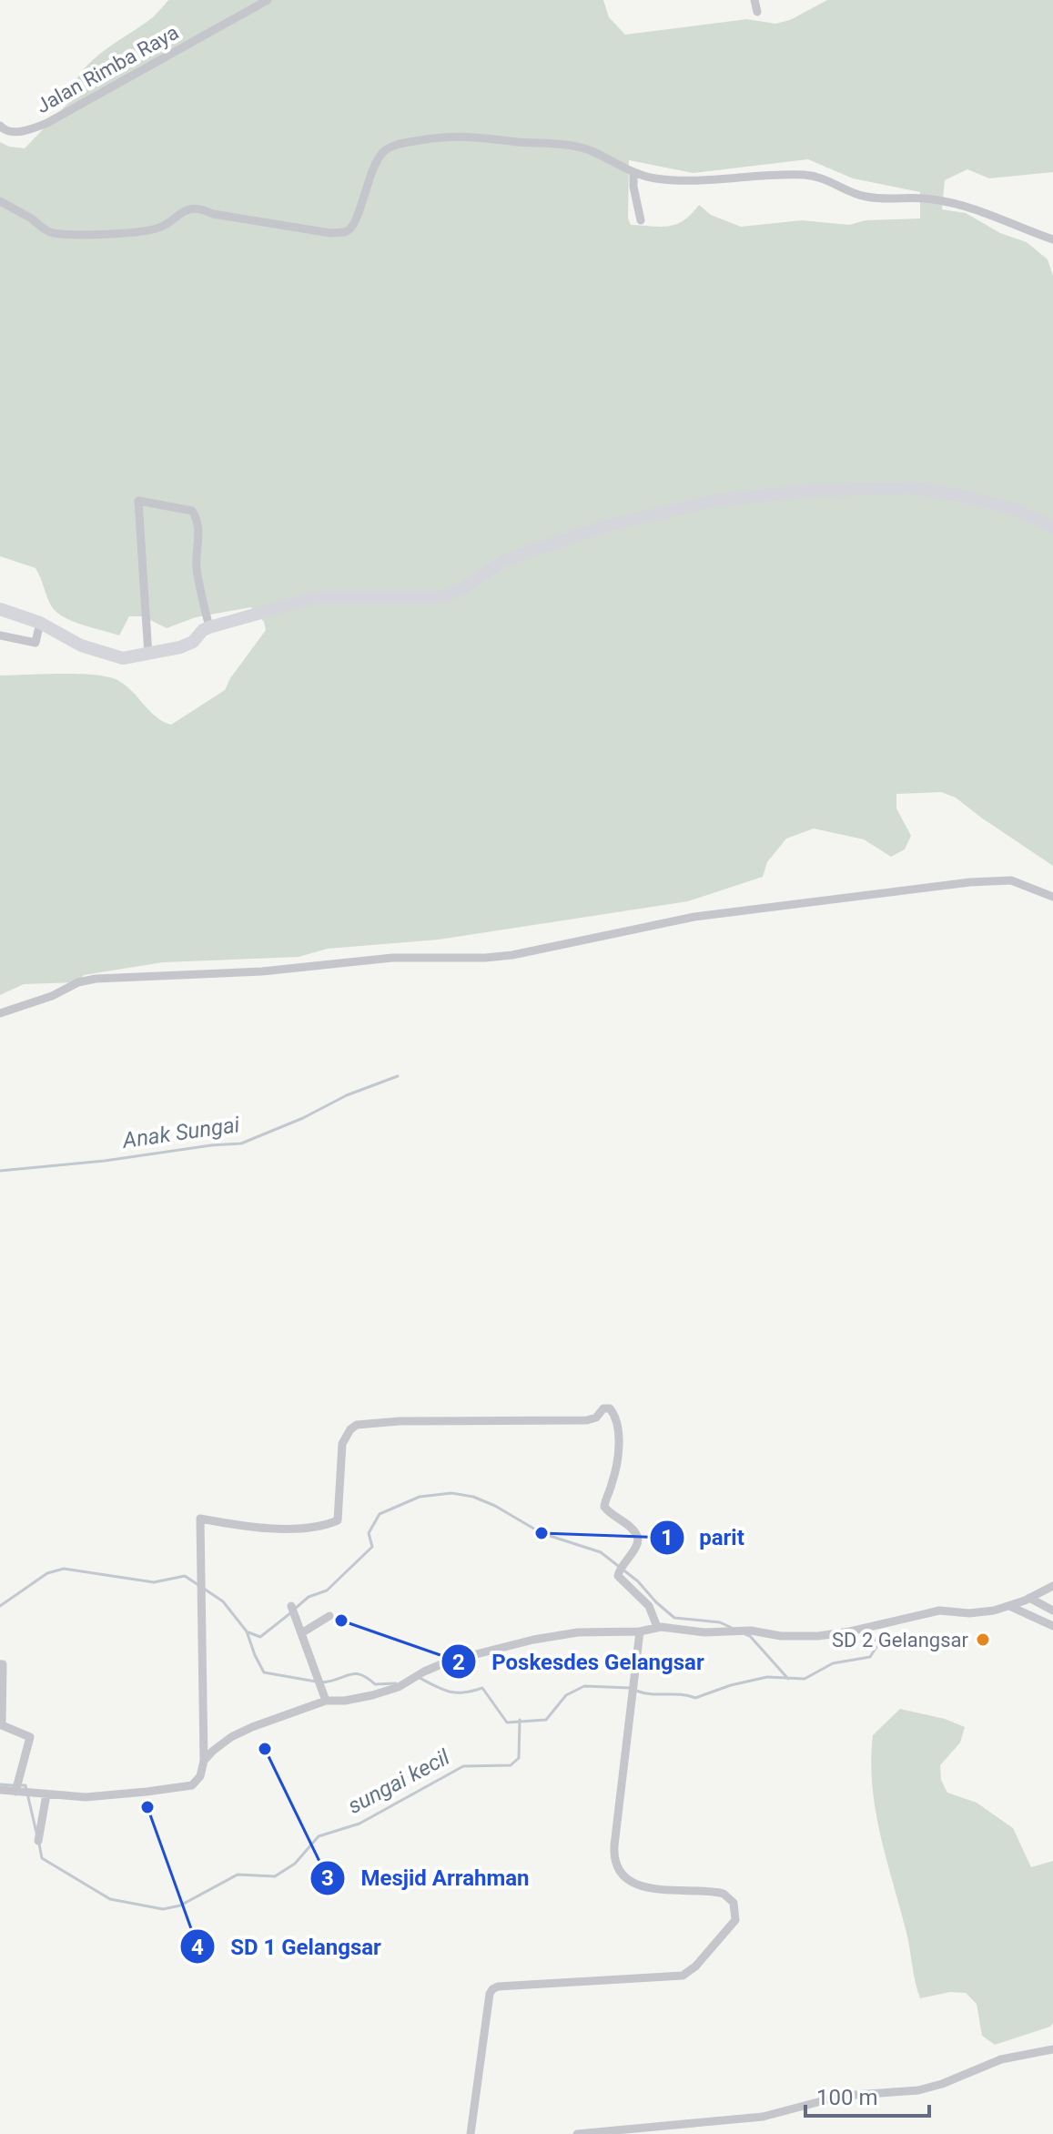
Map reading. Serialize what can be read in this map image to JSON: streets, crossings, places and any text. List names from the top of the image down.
{
  "streets": {
    "street": ["Jalan Rimba Raya"]
  },
  "water": ["Anak Sungai", "sungai kecil"],
  "places": [
    "parit",
    "Poskesdes Gelangsar",
    "SD 2 Gelangsar",
    "Mesjid Arrahman",
    "SD 1 Gelangsar"
  ],
  "scale_bar": "100 m"
}
